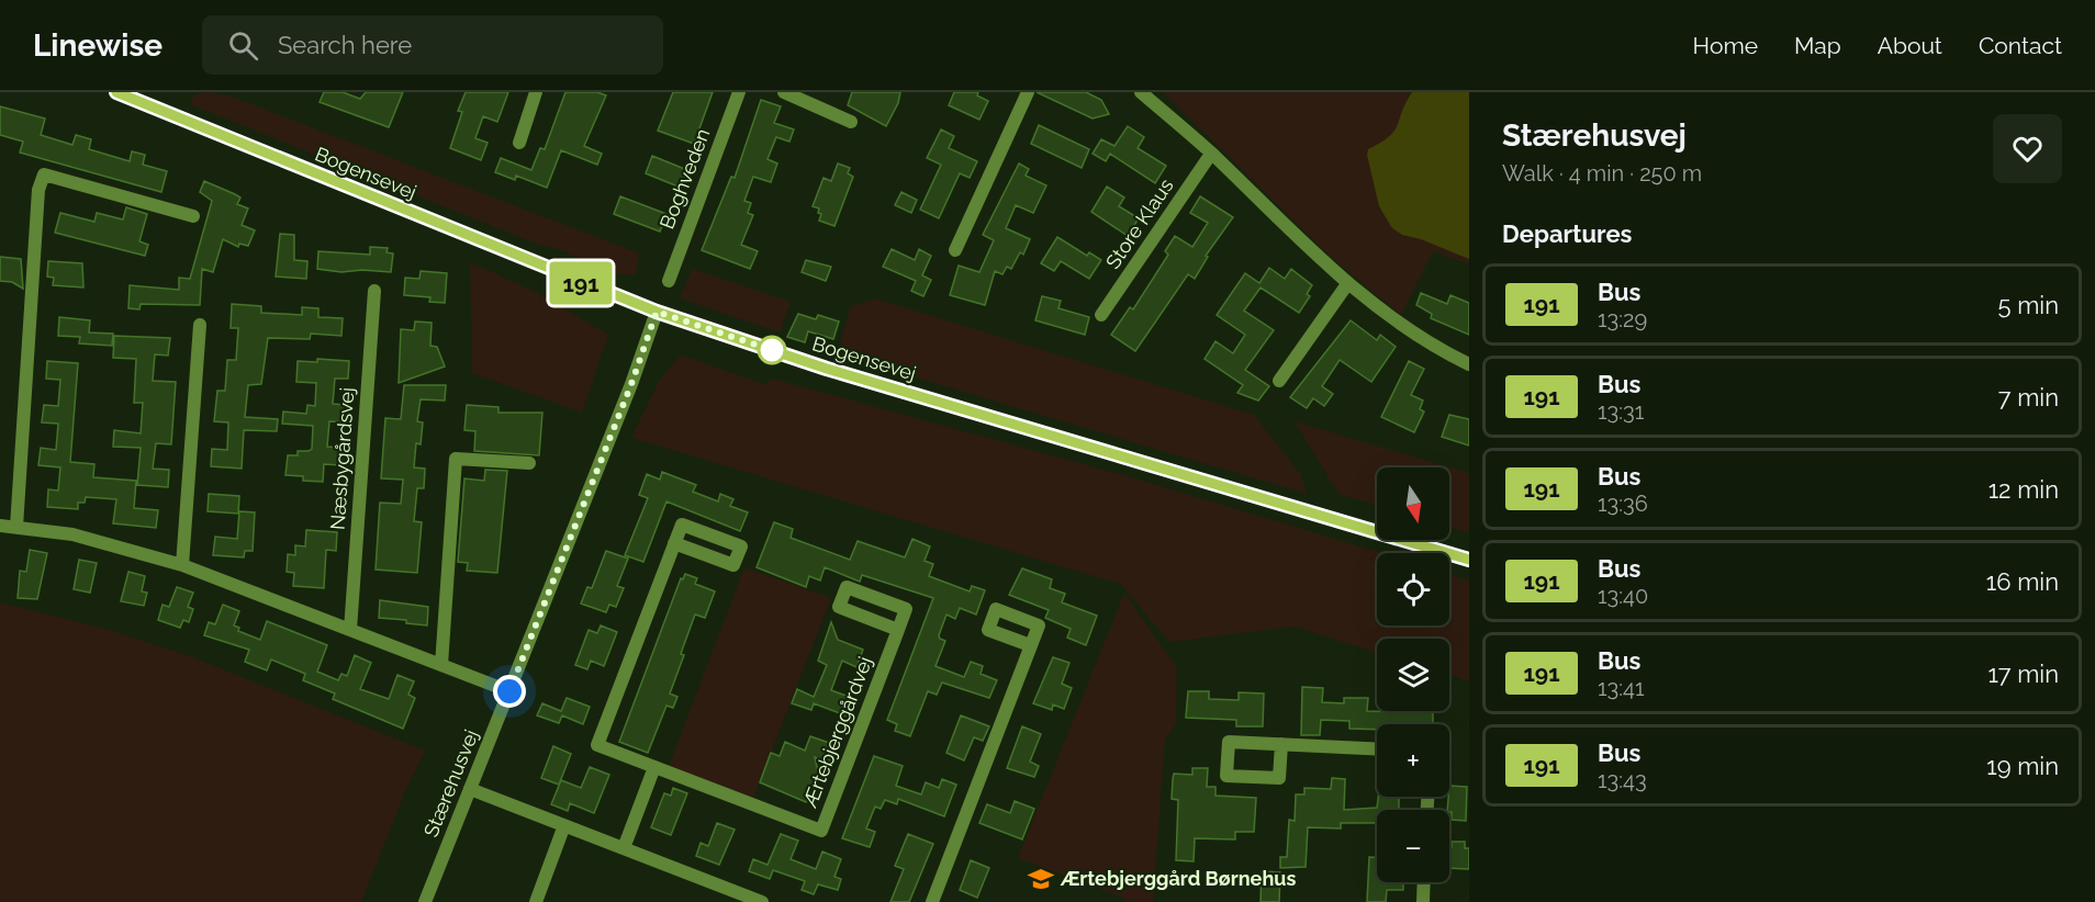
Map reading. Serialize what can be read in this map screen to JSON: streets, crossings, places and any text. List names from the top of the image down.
{
  "streets": {
    "main road": ["Bogensevej"],
    "street": [
      "Boghveden",
      "Store Klaus",
      "Næsbygårdsvej",
      "Ærtebjerggårdvej",
      "Stærehusvej"
    ]
  },
  "crossings": [
    ["Bogensevej", "Stærehusvej"]
  ],
  "places": {
    "school or university": ["Ærtebjerggård Børnehus"]
  },
  "lines": ["bus line 191"],
  "north": "bottom",
  "page": {
    "header": "Linewise",
    "search": "Search here",
    "nav": [
      "Home",
      "Map",
      "About",
      "Contact"
    ],
    "on_map": "191",
    "heading": [
      ["Stærehusvej", "Walk · 4 min · 250 m"],
      "Departures"
    ],
    "list": [
      {
        "mark": "191",
        "name": "Bus",
        "note": "13:29",
        "value": "5 min"
      },
      {
        "mark": "191",
        "name": "Bus",
        "note": "13:31",
        "value": "7 min"
      },
      {
        "mark": "191",
        "name": "Bus",
        "note": "13:36",
        "value": "12 min"
      },
      {
        "mark": "191",
        "name": "Bus",
        "note": "13:40",
        "value": "16 min"
      },
      {
        "mark": "191",
        "name": "Bus",
        "note": "13:41",
        "value": "17 min"
      },
      {
        "mark": "191",
        "name": "Bus",
        "note": "13:43",
        "value": "19 min"
      }
    ],
    "map_buttons": ["+", "−"]
  }
}
